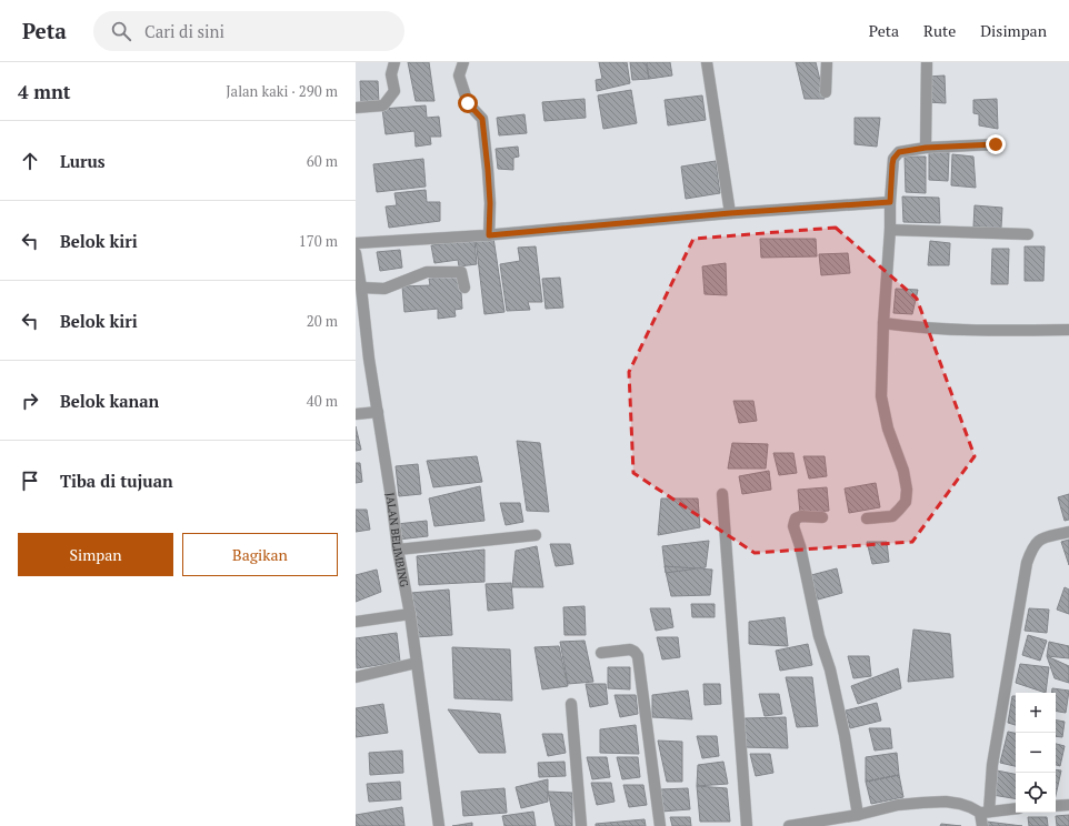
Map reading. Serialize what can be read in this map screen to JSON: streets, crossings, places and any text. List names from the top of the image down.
{
  "streets": {
    "street": ["JALAN BELIMBING"]
  },
  "page": {
    "header": "Peta",
    "search": "Cari di sini",
    "nav": ["Peta", "Rute", "Disimpan"],
    "heading": ["4 mnt", "Jalan kaki · 290 m"],
    "list": [
      ["Lurus", "60 m"],
      ["Belok kiri", "170 m"],
      ["Belok kiri", "20 m"],
      ["Belok kanan", "40 m"],
      "Tiba di tujuan"
    ],
    "buttons": ["Simpan", "Bagikan"],
    "map_buttons": ["+", "−"]
  }
}
